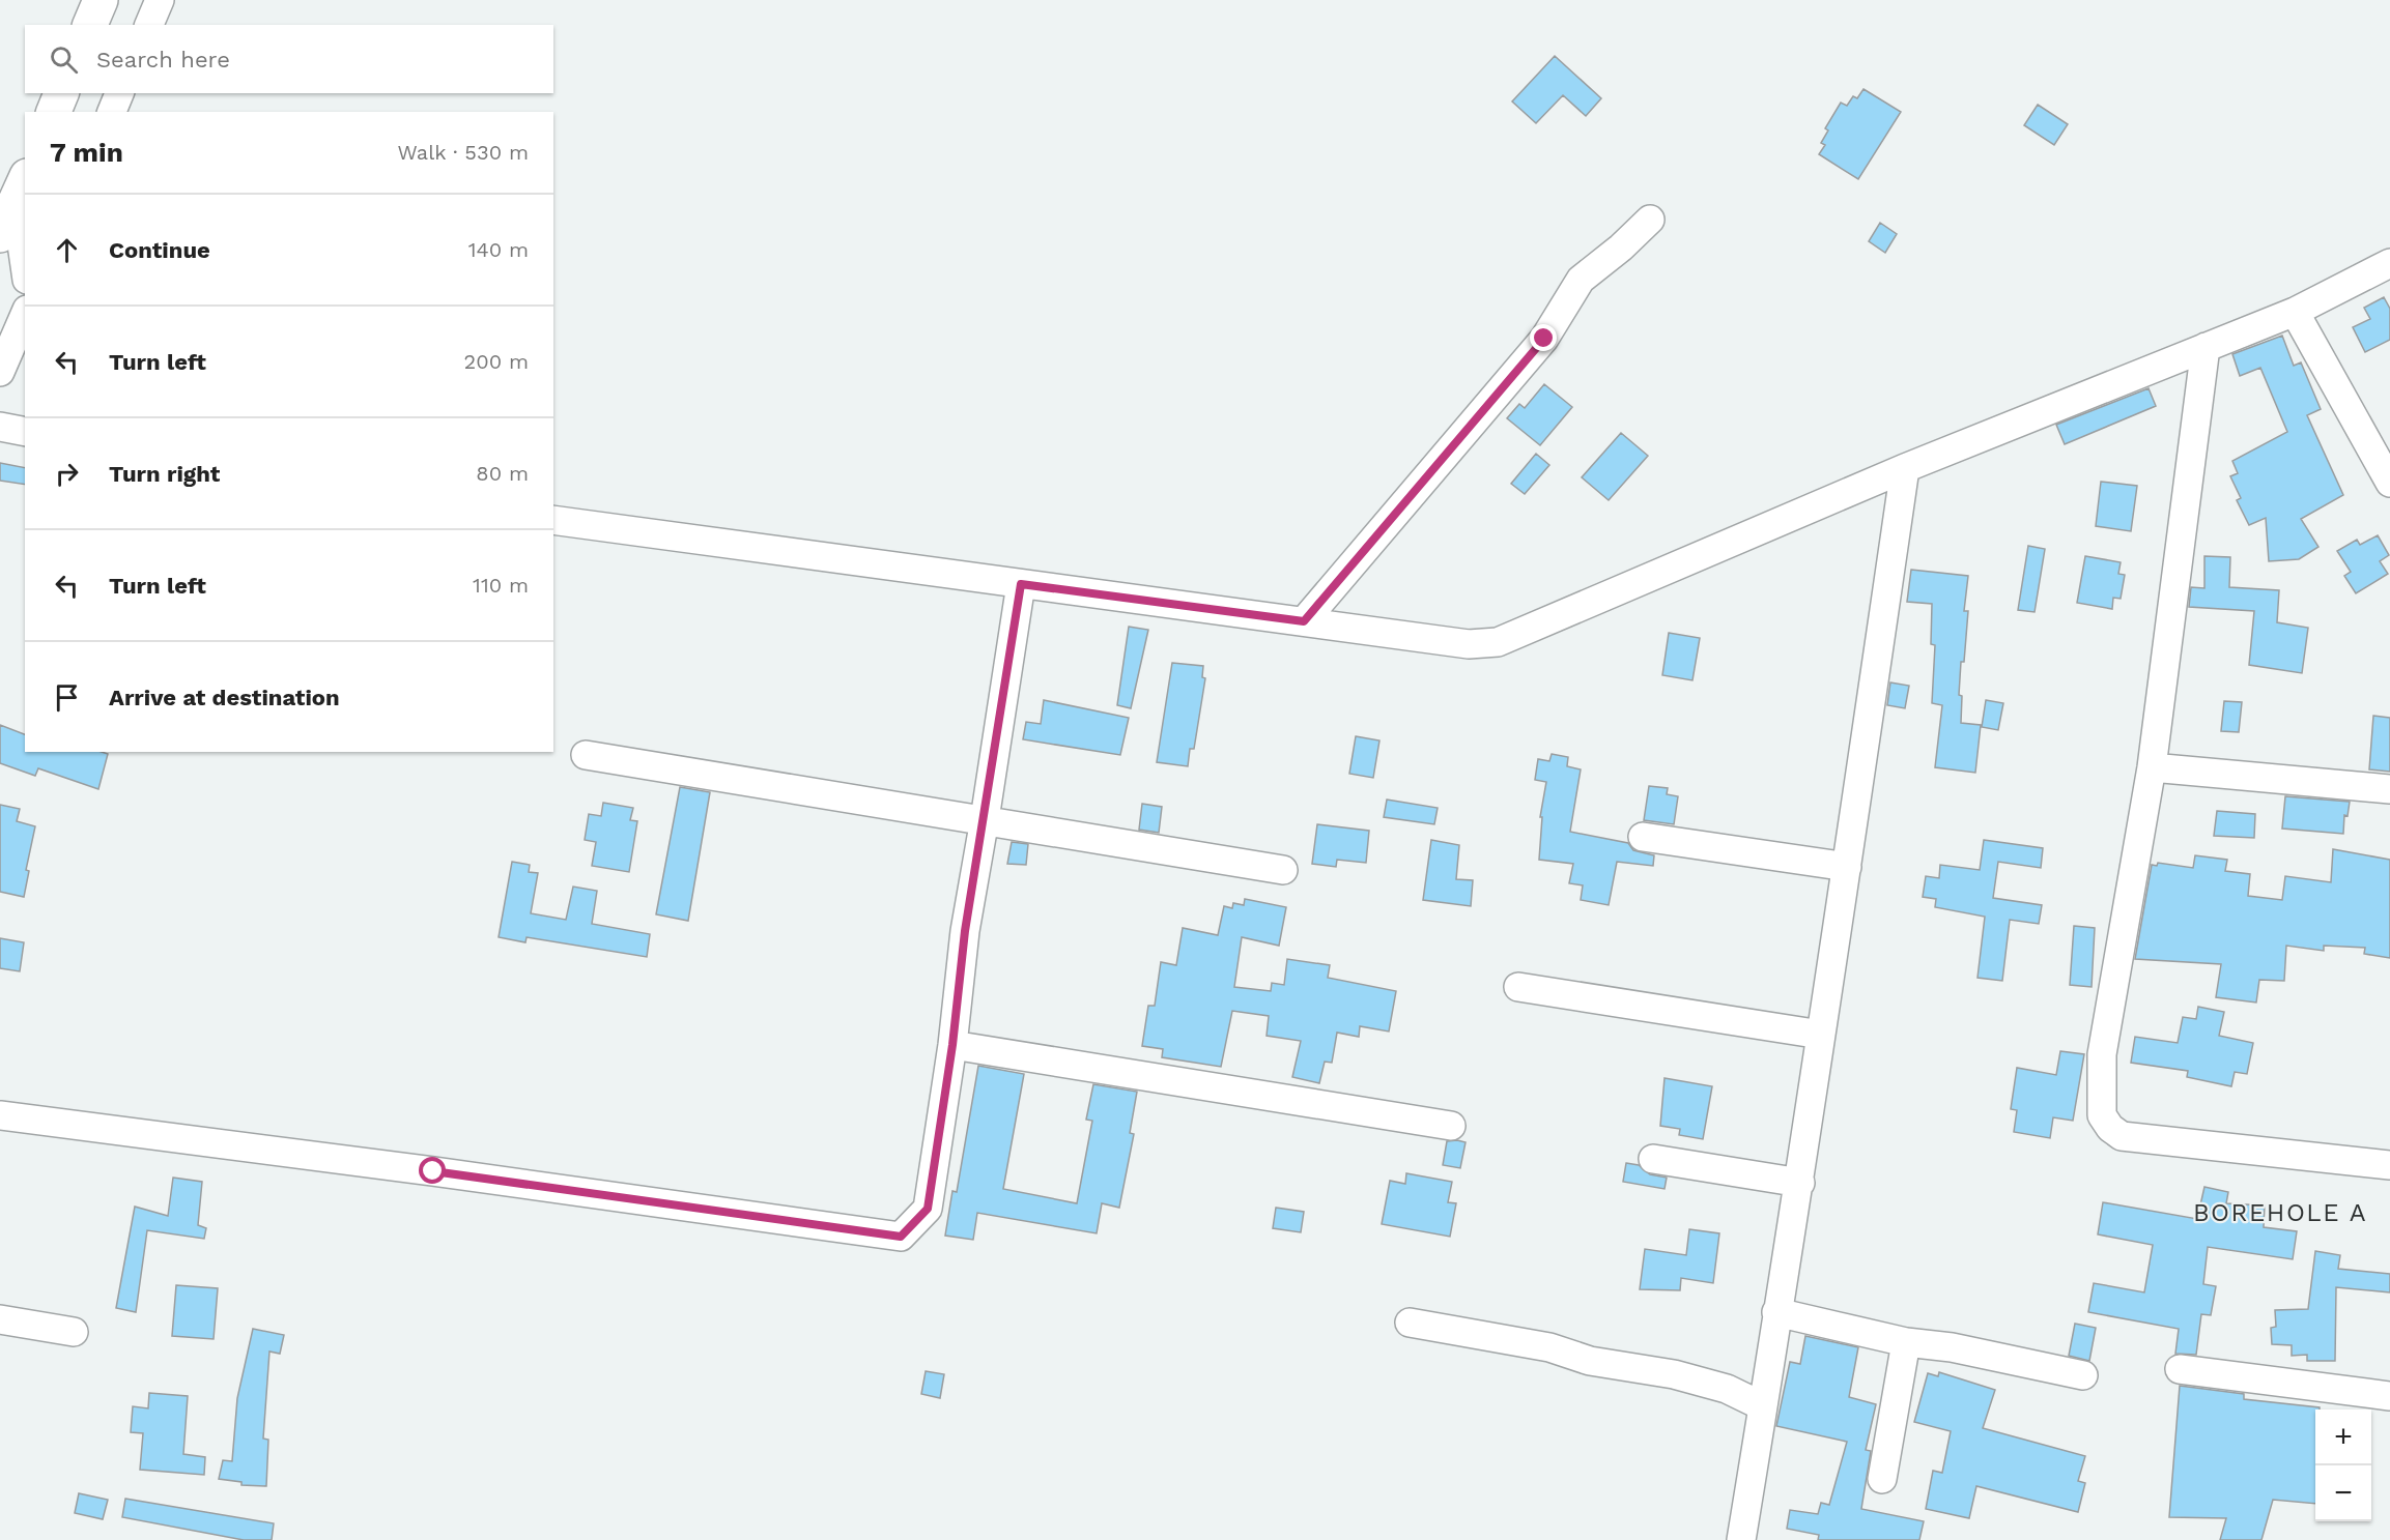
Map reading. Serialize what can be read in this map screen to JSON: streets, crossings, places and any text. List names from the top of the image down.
{
  "districts": ["BOREHOLE A"],
  "page": {
    "search": "Search here",
    "heading": ["7 min", "Walk · 530 m"],
    "list": [
      ["Continue", "140 m"],
      ["Turn left", "200 m"],
      ["Turn right", "80 m"],
      ["Turn left", "110 m"],
      "Arrive at destination"
    ],
    "map_buttons": ["+", "−"]
  }
}
